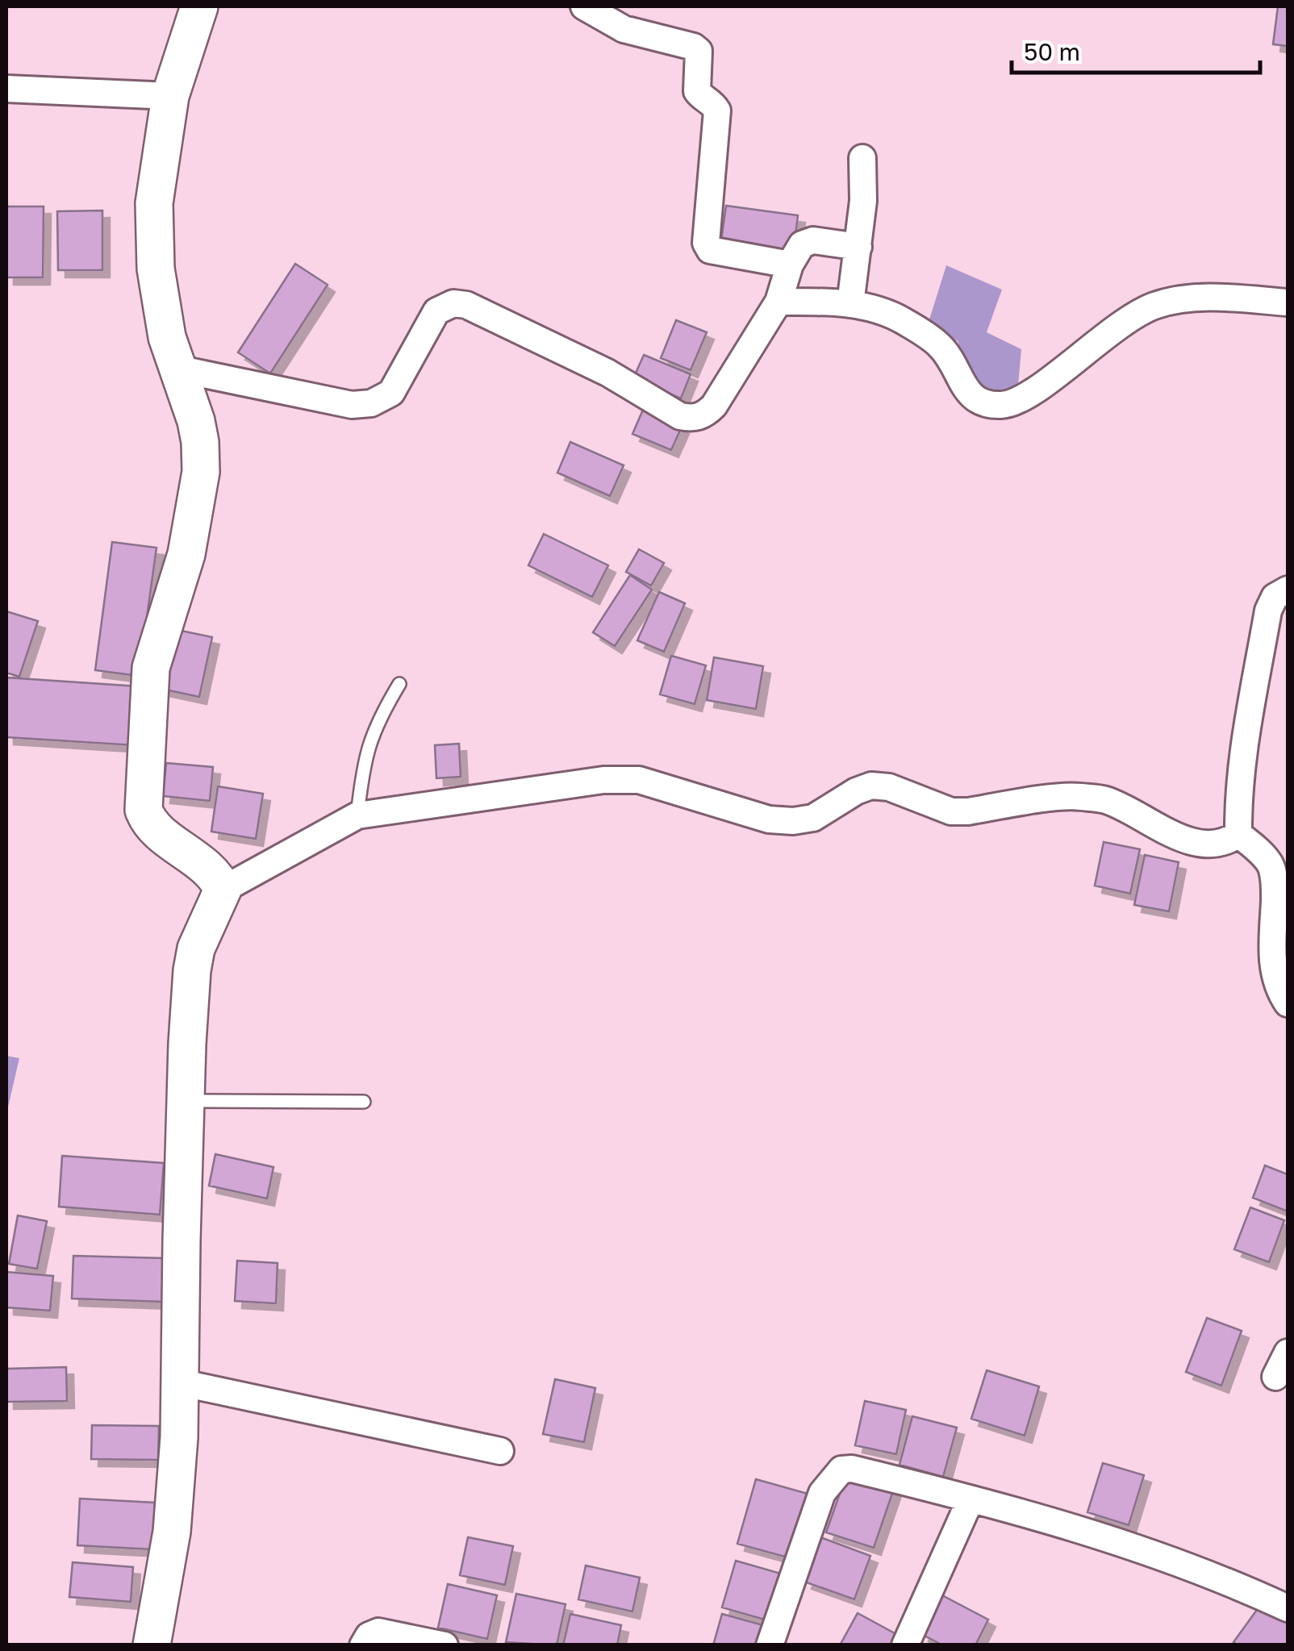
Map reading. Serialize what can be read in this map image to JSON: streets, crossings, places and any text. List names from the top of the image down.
{
  "scale_bar": "50 m"
}
